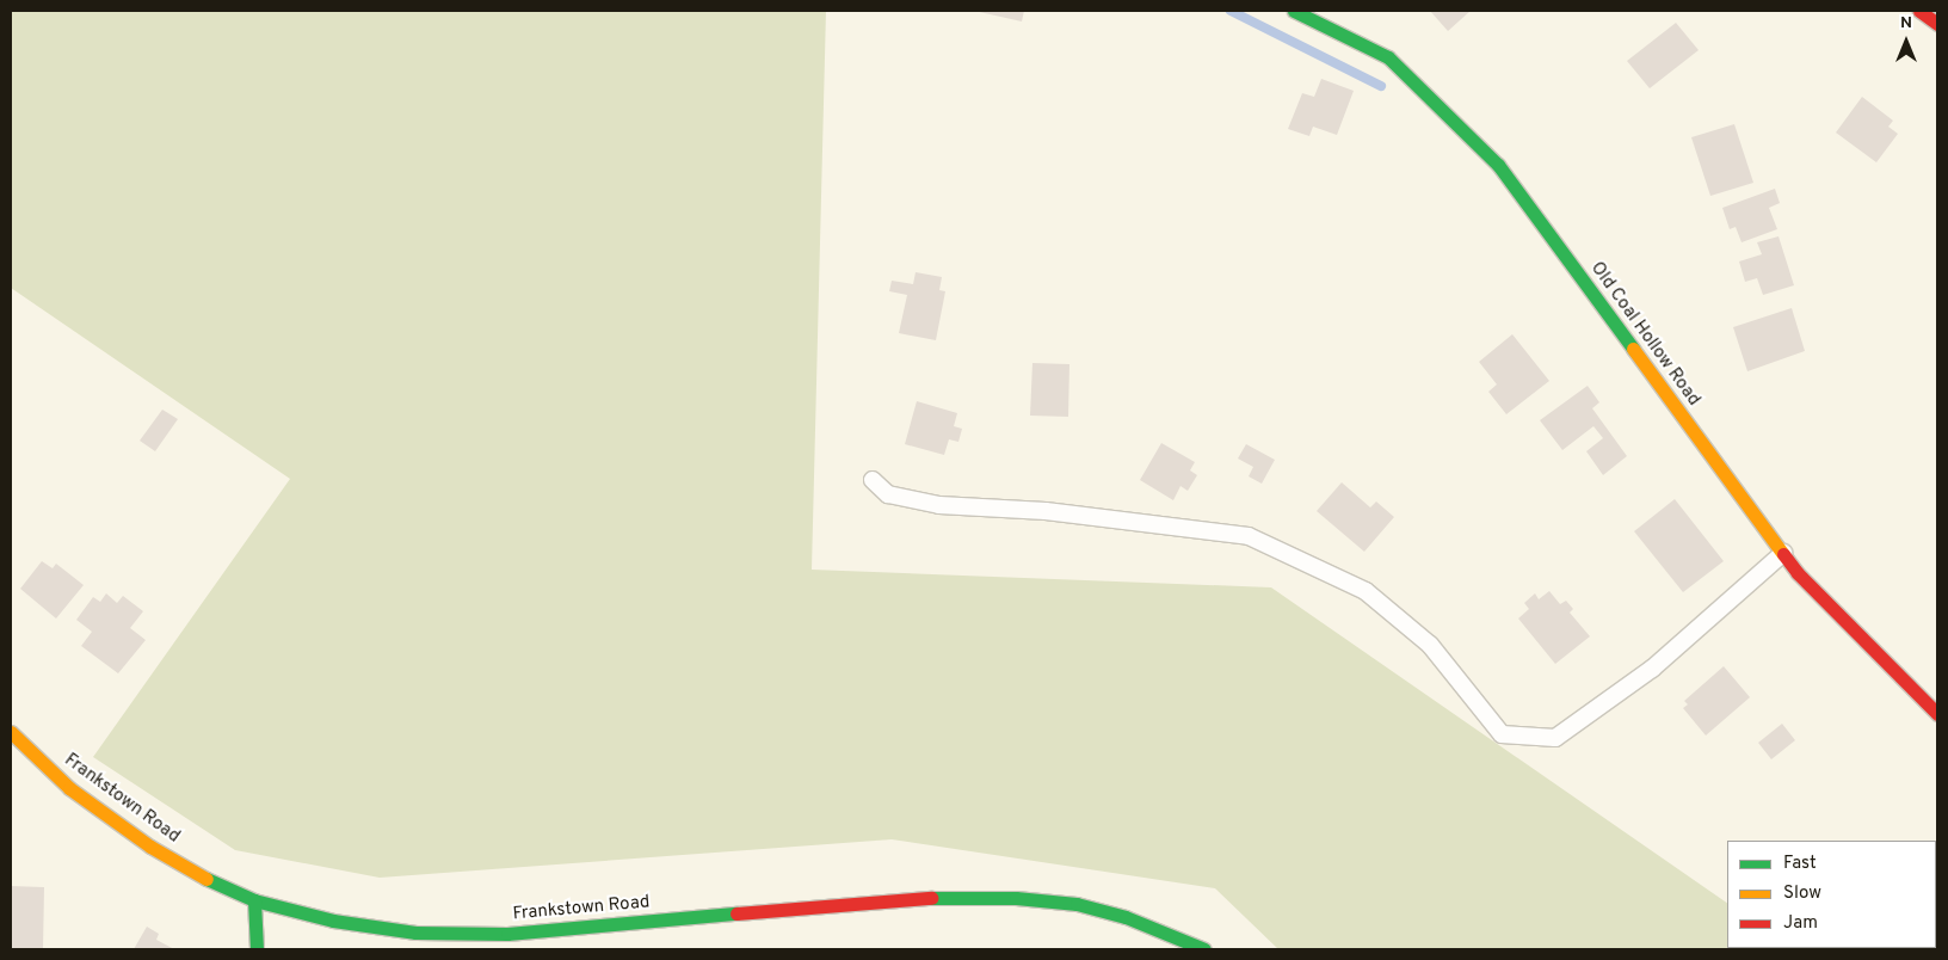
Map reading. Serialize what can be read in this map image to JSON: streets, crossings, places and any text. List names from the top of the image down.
{
  "streets": {
    "main road": ["Old Coal Hollow Road", "Frankstown Road"]
  },
  "legend": ["Fast", "Slow", "Jam"],
  "north": "top"
}
